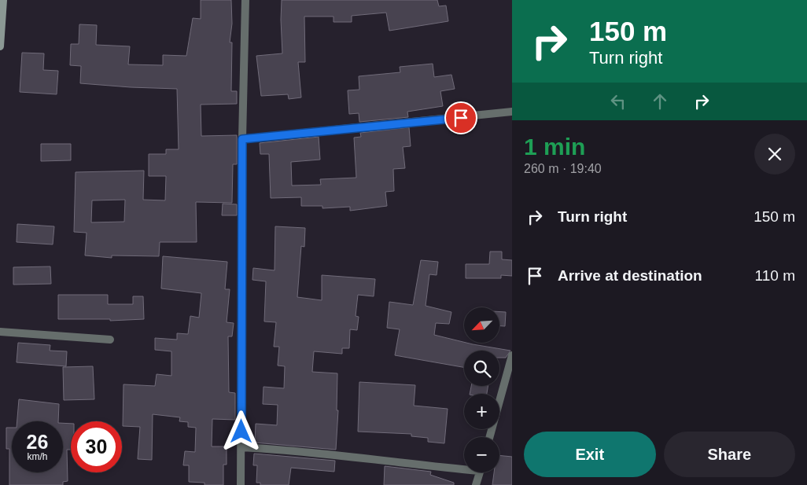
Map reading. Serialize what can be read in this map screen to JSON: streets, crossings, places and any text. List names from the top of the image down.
{
  "north": "bottom left",
  "page": {
    "turn": ["150 m", "Turn right"],
    "heading": ["1 min", "260 m · 19:40"],
    "list": [
      {
        "name": "Turn right",
        "value": "150 m"
      },
      {
        "name": "Arrive at destination",
        "value": "110 m"
      }
    ],
    "map_buttons": ["+", "−"],
    "speed": "26 km/h",
    "limit": "30",
    "buttons": ["Exit", "Share"]
  }
}
